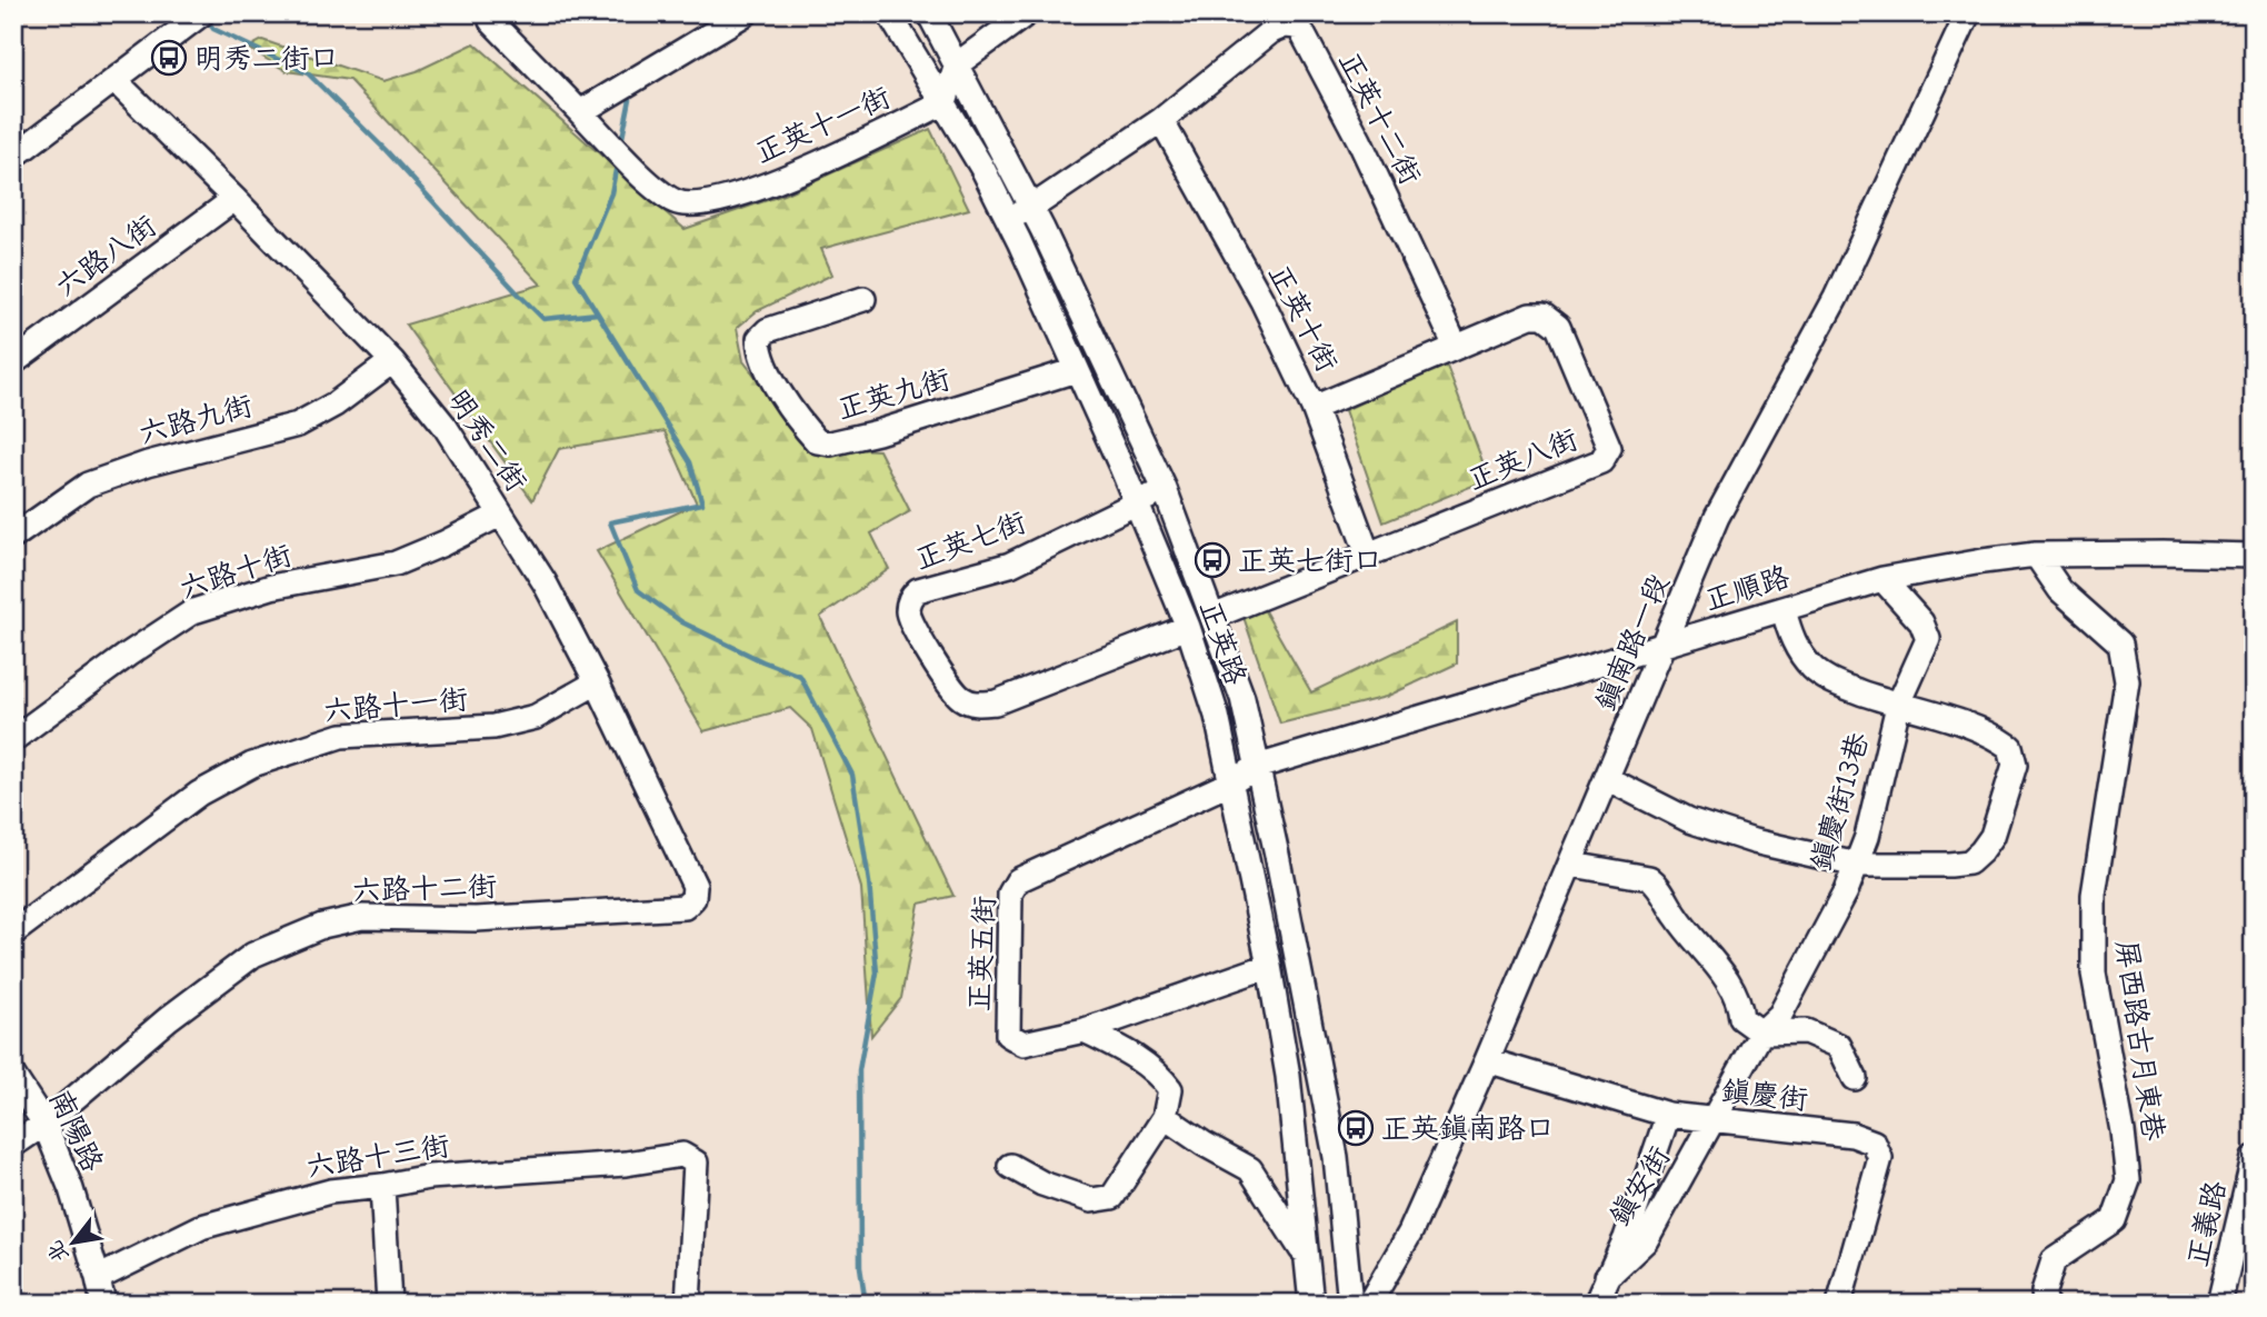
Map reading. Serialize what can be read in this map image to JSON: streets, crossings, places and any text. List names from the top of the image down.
{
  "streets": {
    "street": [
      "正英十二街",
      "正英十一街",
      "六路八街",
      "正英十街",
      "正英九街",
      "六路九街",
      "明秀二街",
      "正英八街",
      "正英七街",
      "六路十街",
      "正順路",
      "正英路",
      "鎮南路一段",
      "六路十一街",
      "鎮慶街13巷",
      "六路十二街",
      "正英五街",
      "屏西路古月東巷",
      "鎮慶街",
      "南陽路",
      "六路十三街",
      "鎮安街",
      "正義路"
    ]
  },
  "crossings": [
    ["正英十二街", "正英十街"],
    ["正英十二街", "正英八街"],
    ["正英十二街", "正英路"],
    ["正英十一街", "正英路"],
    ["六路八街", "明秀二街"],
    ["正英十街", "正英八街"],
    ["正英九街", "正英路"],
    ["六路九街", "明秀二街"],
    ["明秀二街", "六路十街"],
    ["明秀二街", "六路十一街"],
    ["明秀二街", "六路十二街"],
    ["正英八街", "正英路"],
    ["正英七街", "正英路"],
    ["正順路", "正英路"],
    ["正順路", "鎮南路一段"],
    ["正順路", "鎮慶街13巷"],
    ["正順路", "正英五街"],
    ["正順路", "屏西路古月東巷"],
    ["正英路", "正英五街"],
    ["鎮南路一段", "鎮慶街"],
    ["鎮慶街13巷", "鎮慶街"],
    ["鎮慶街13巷", "鎮安街"],
    ["六路十二街", "南陽路"],
    ["鎮慶街", "鎮安街"],
    ["南陽路", "六路十三街"]
  ],
  "places": {
    "bus stop": ["明秀二街口", "正英七街口", "正英鎮南路口"]
  },
  "north": "bottom left"
}
